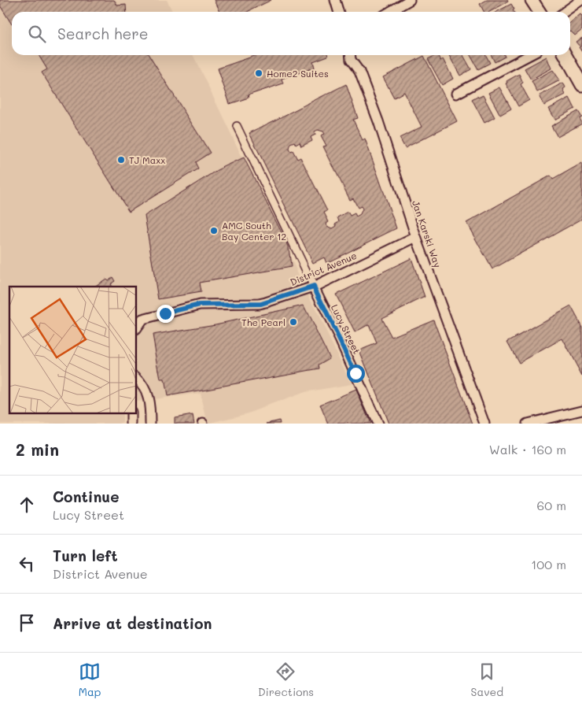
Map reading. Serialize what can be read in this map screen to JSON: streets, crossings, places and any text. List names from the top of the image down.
{
  "streets": {
    "street": ["Jan Karski Way", "District Avenue", "Lucy Street"]
  },
  "crossings": [
    ["Jan Karski Way", "District Avenue"],
    ["District Avenue", "Lucy Street"]
  ],
  "places": [
    "Home2 Suites",
    "TJ Maxx",
    "AMC South Bay Center 12",
    "The Pearl"
  ],
  "page": {
    "search": "Search here",
    "heading": ["2 min", "Walk · 160 m"],
    "list": [
      ["Continue", "Lucy Street", "60 m"],
      ["Turn left", "District Avenue", "100 m"],
      "Arrive at destination"
    ],
    "nav": ["Map", "Directions", "Saved"]
  }
}
